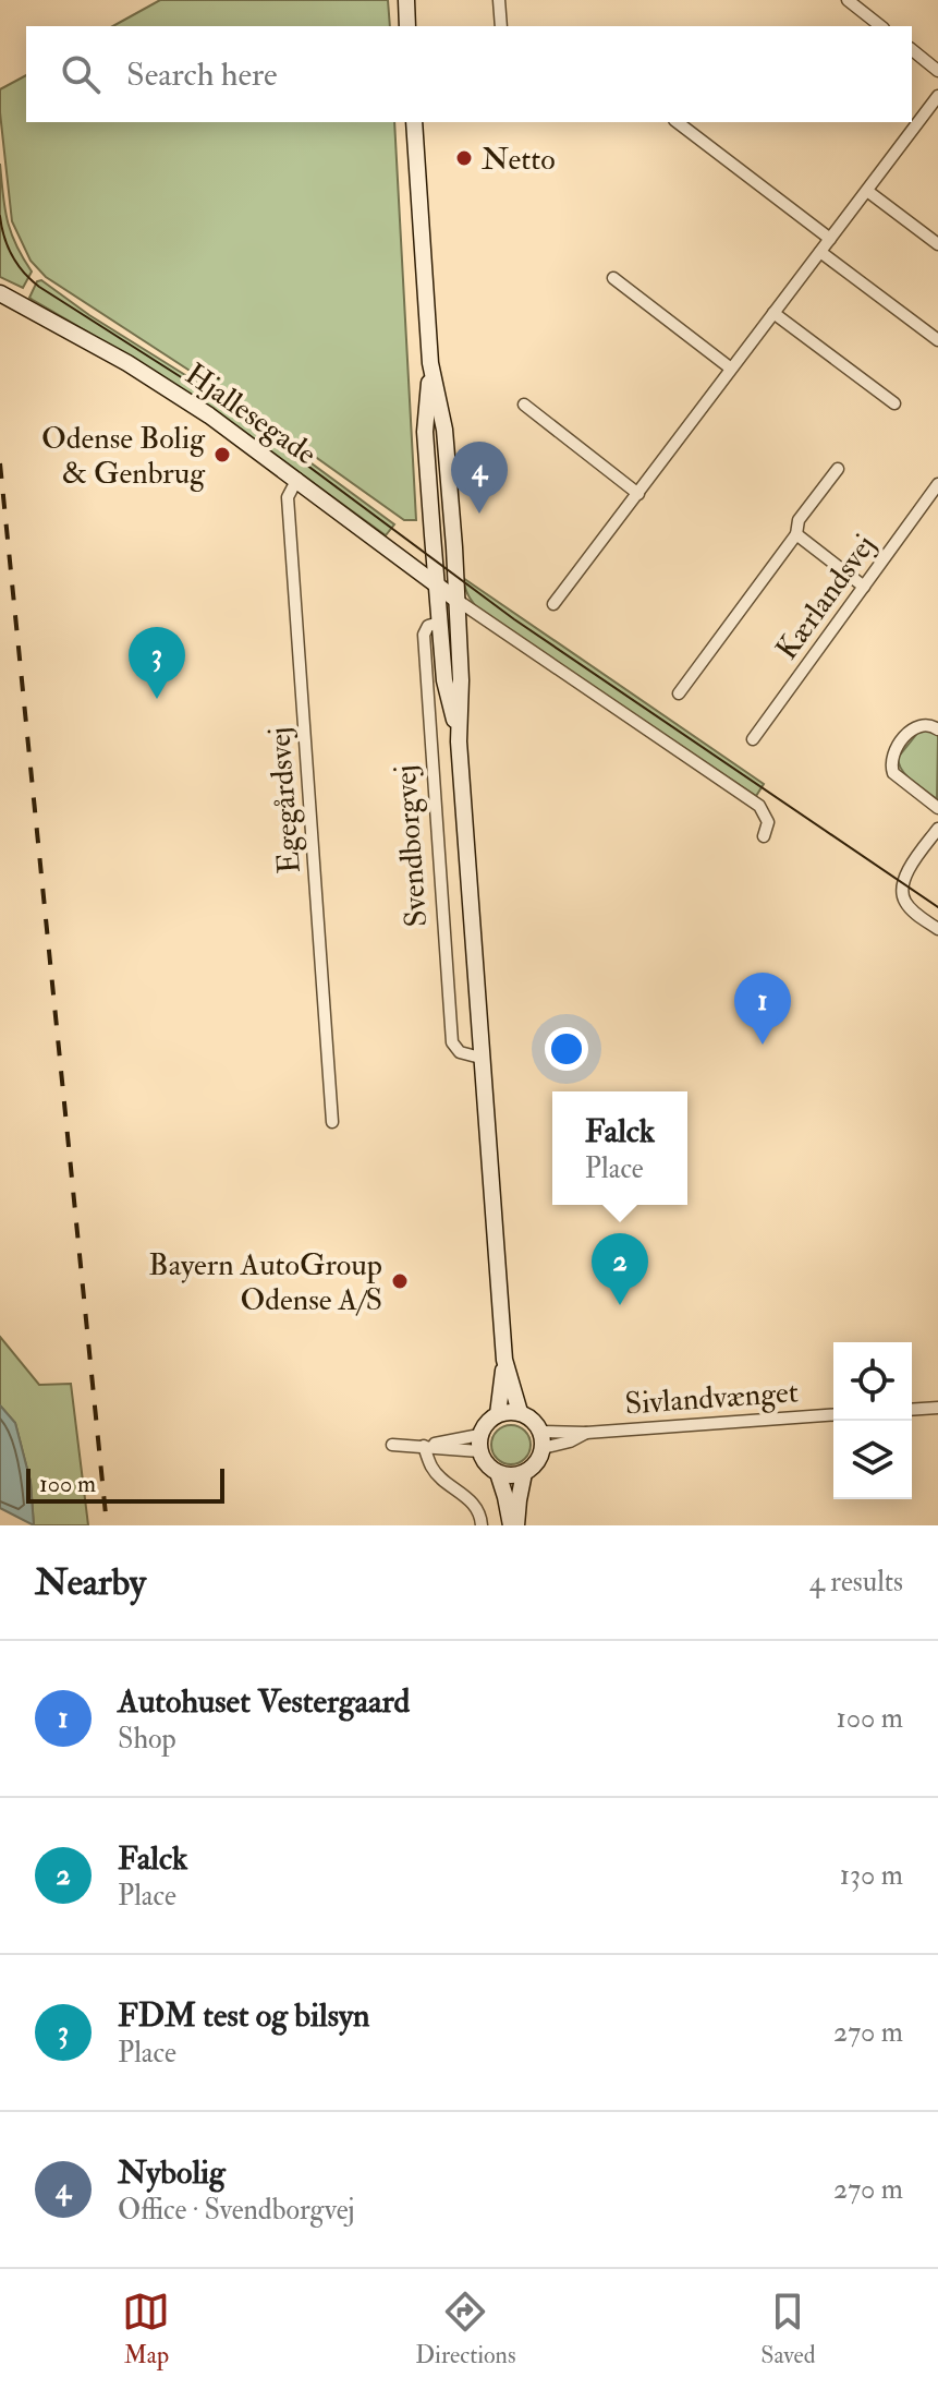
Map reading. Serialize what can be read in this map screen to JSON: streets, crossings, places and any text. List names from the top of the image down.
{
  "streets": {
    "main road": ["Hjallesegade", "Svendborgvej"],
    "street": ["Kærlandsvej", "Egegårdsvej", "Sivlandvænget"]
  },
  "crossings": [
    ["Hjallesegade", "Egegårdsvej"],
    ["Hjallesegade", "Svendborgvej"],
    ["Svendborgvej", "Sivlandvænget"]
  ],
  "places": ["Netto", "Odense Bolig & Genbrug", "Bayern AutoGroup Odense A/S"],
  "scale_bar": "100 m",
  "page": {
    "search": "Search here",
    "pins": [
      "4",
      "3",
      "1",
      "2"
    ],
    "popup": ["Falck", "Place"],
    "scale": "100 m",
    "heading": ["Nearby", "4 results"],
    "list": [
      {
        "mark": "1",
        "name": "Autohuset Vestergaard",
        "note": "Shop",
        "value": "100 m"
      },
      {
        "mark": "2",
        "name": "Falck",
        "note": "Place",
        "value": "130 m"
      },
      {
        "mark": "3",
        "name": "FDM test og bilsyn",
        "note": "Place",
        "value": "270 m"
      },
      {
        "mark": "4",
        "name": "Nybolig",
        "note": "Office · Svendborgvej",
        "value": "270 m"
      }
    ],
    "nav": ["Map", "Directions", "Saved"]
  }
}
